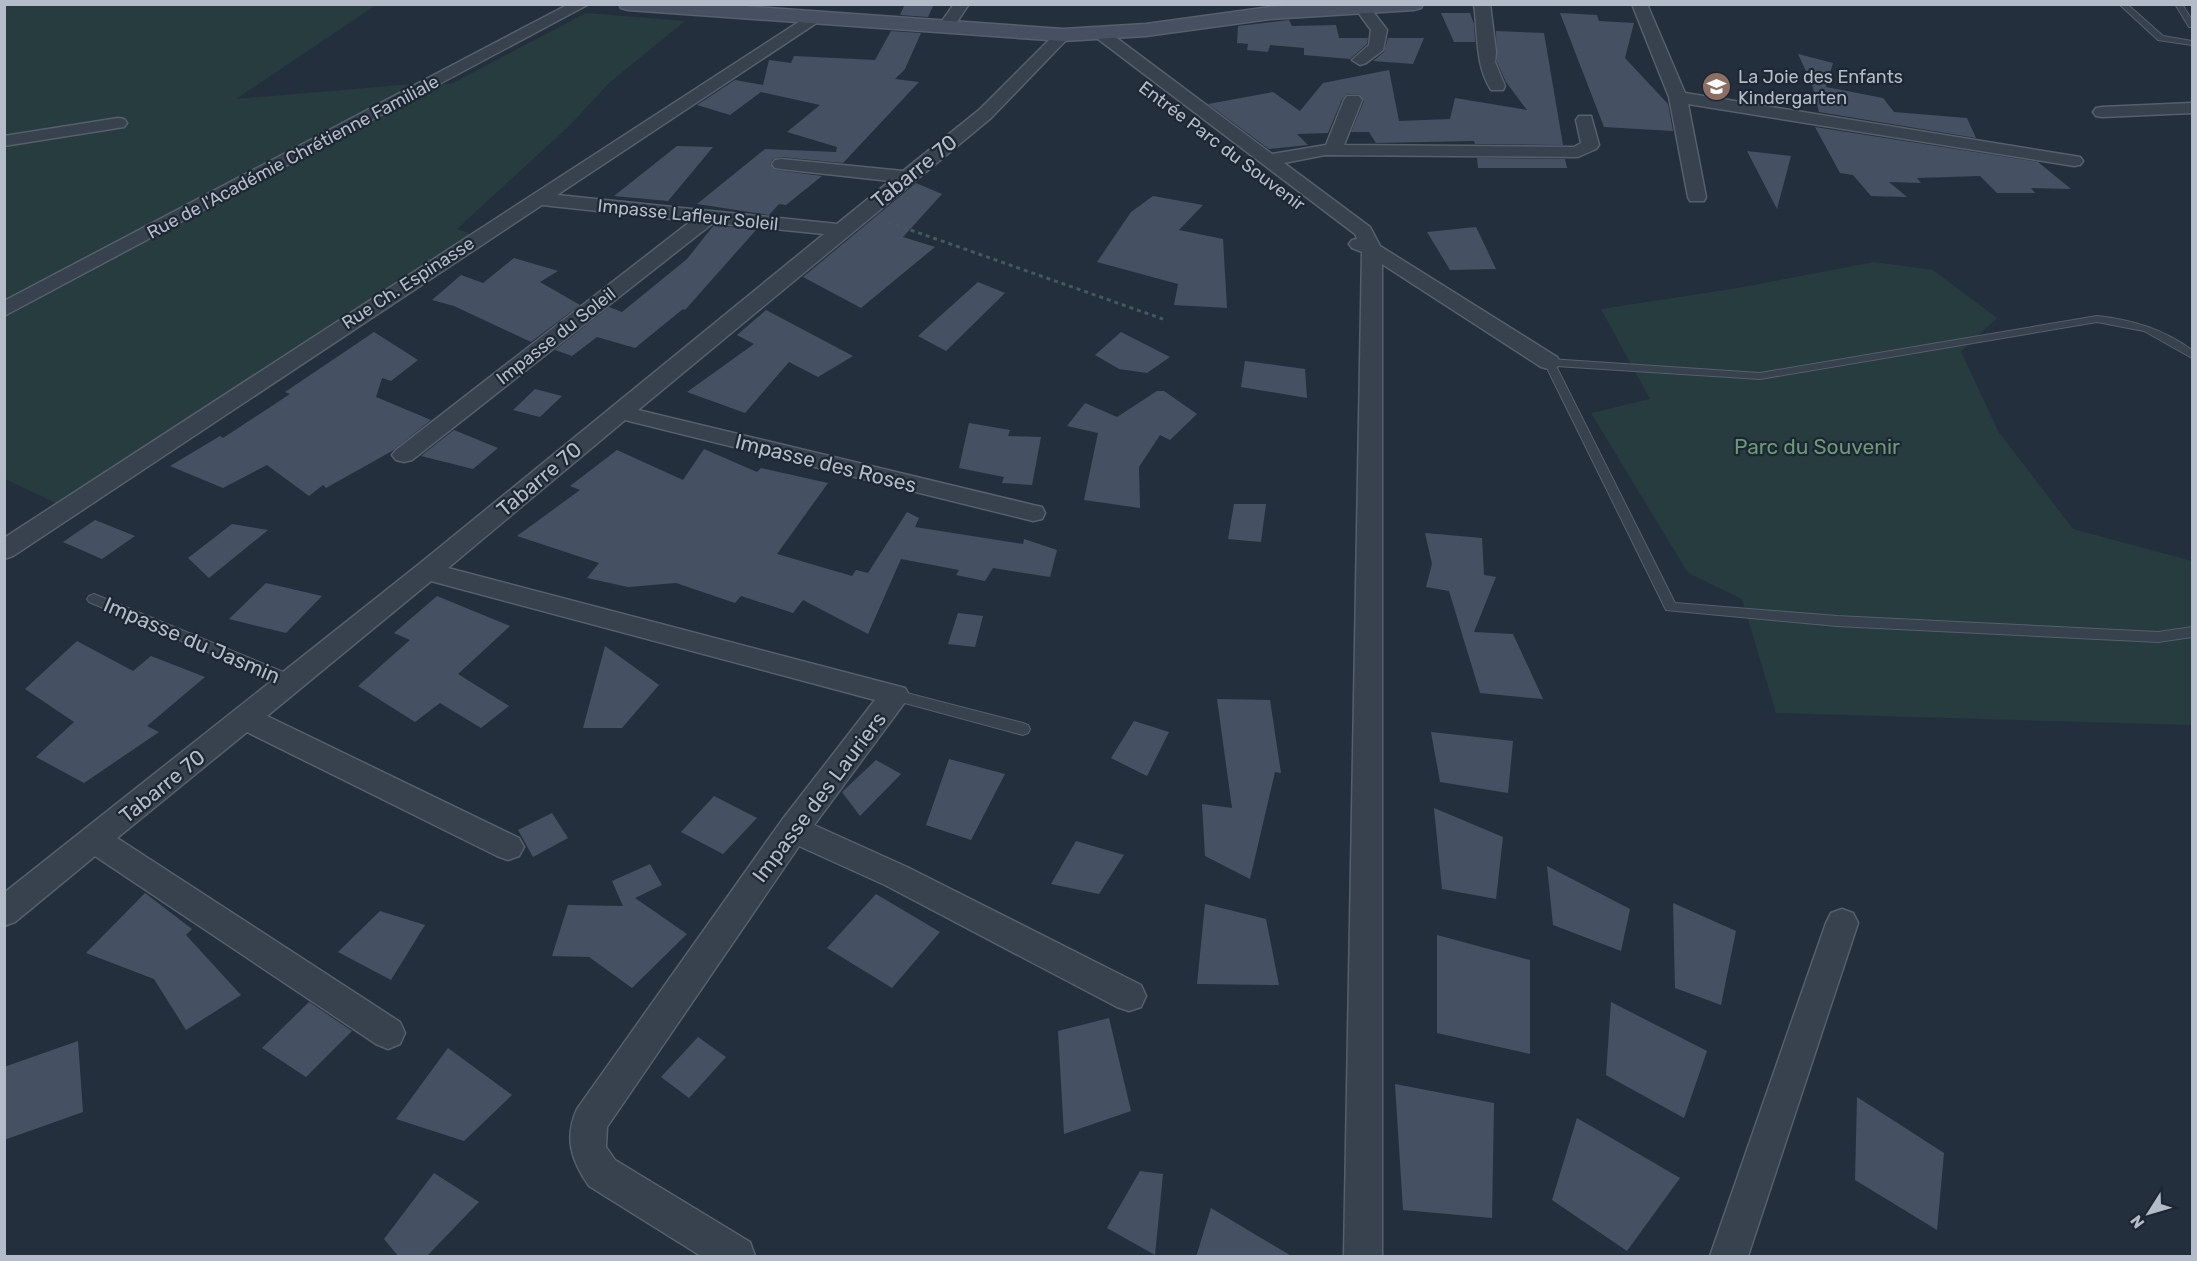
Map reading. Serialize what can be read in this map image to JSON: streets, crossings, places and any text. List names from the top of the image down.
{
  "streets": {
    "street": [
      "Entrée Parc du Souvenir",
      "Rue de l'Académie Chrétienne Familiale",
      "Tabarre 70",
      "Impasse Lafleur Soleil",
      "Rue Ch. Espinasse",
      "Impasse du Soleil",
      "Impasse des Roses",
      "Impasse des Lauriers"
    ],
    "lane": ["Impasse du Jasmin"]
  },
  "crossings": [
    ["Entrée Parc du Souvenir", "Tabarre 70"],
    ["Tabarre 70", "Impasse Lafleur Soleil"],
    ["Tabarre 70", "Impasse des Roses"],
    ["Tabarre 70", "Impasse du Jasmin"],
    ["Tabarre 70", "Impasse des Lauriers"],
    ["Impasse Lafleur Soleil", "Rue Ch. Espinasse"],
    ["Impasse Lafleur Soleil", "Impasse du Soleil"]
  ],
  "parks": ["Parc du Souvenir"],
  "places": {
    "school or university": ["La Joie des Enfants Kindergarten"]
  },
  "north": "bottom left"
}
